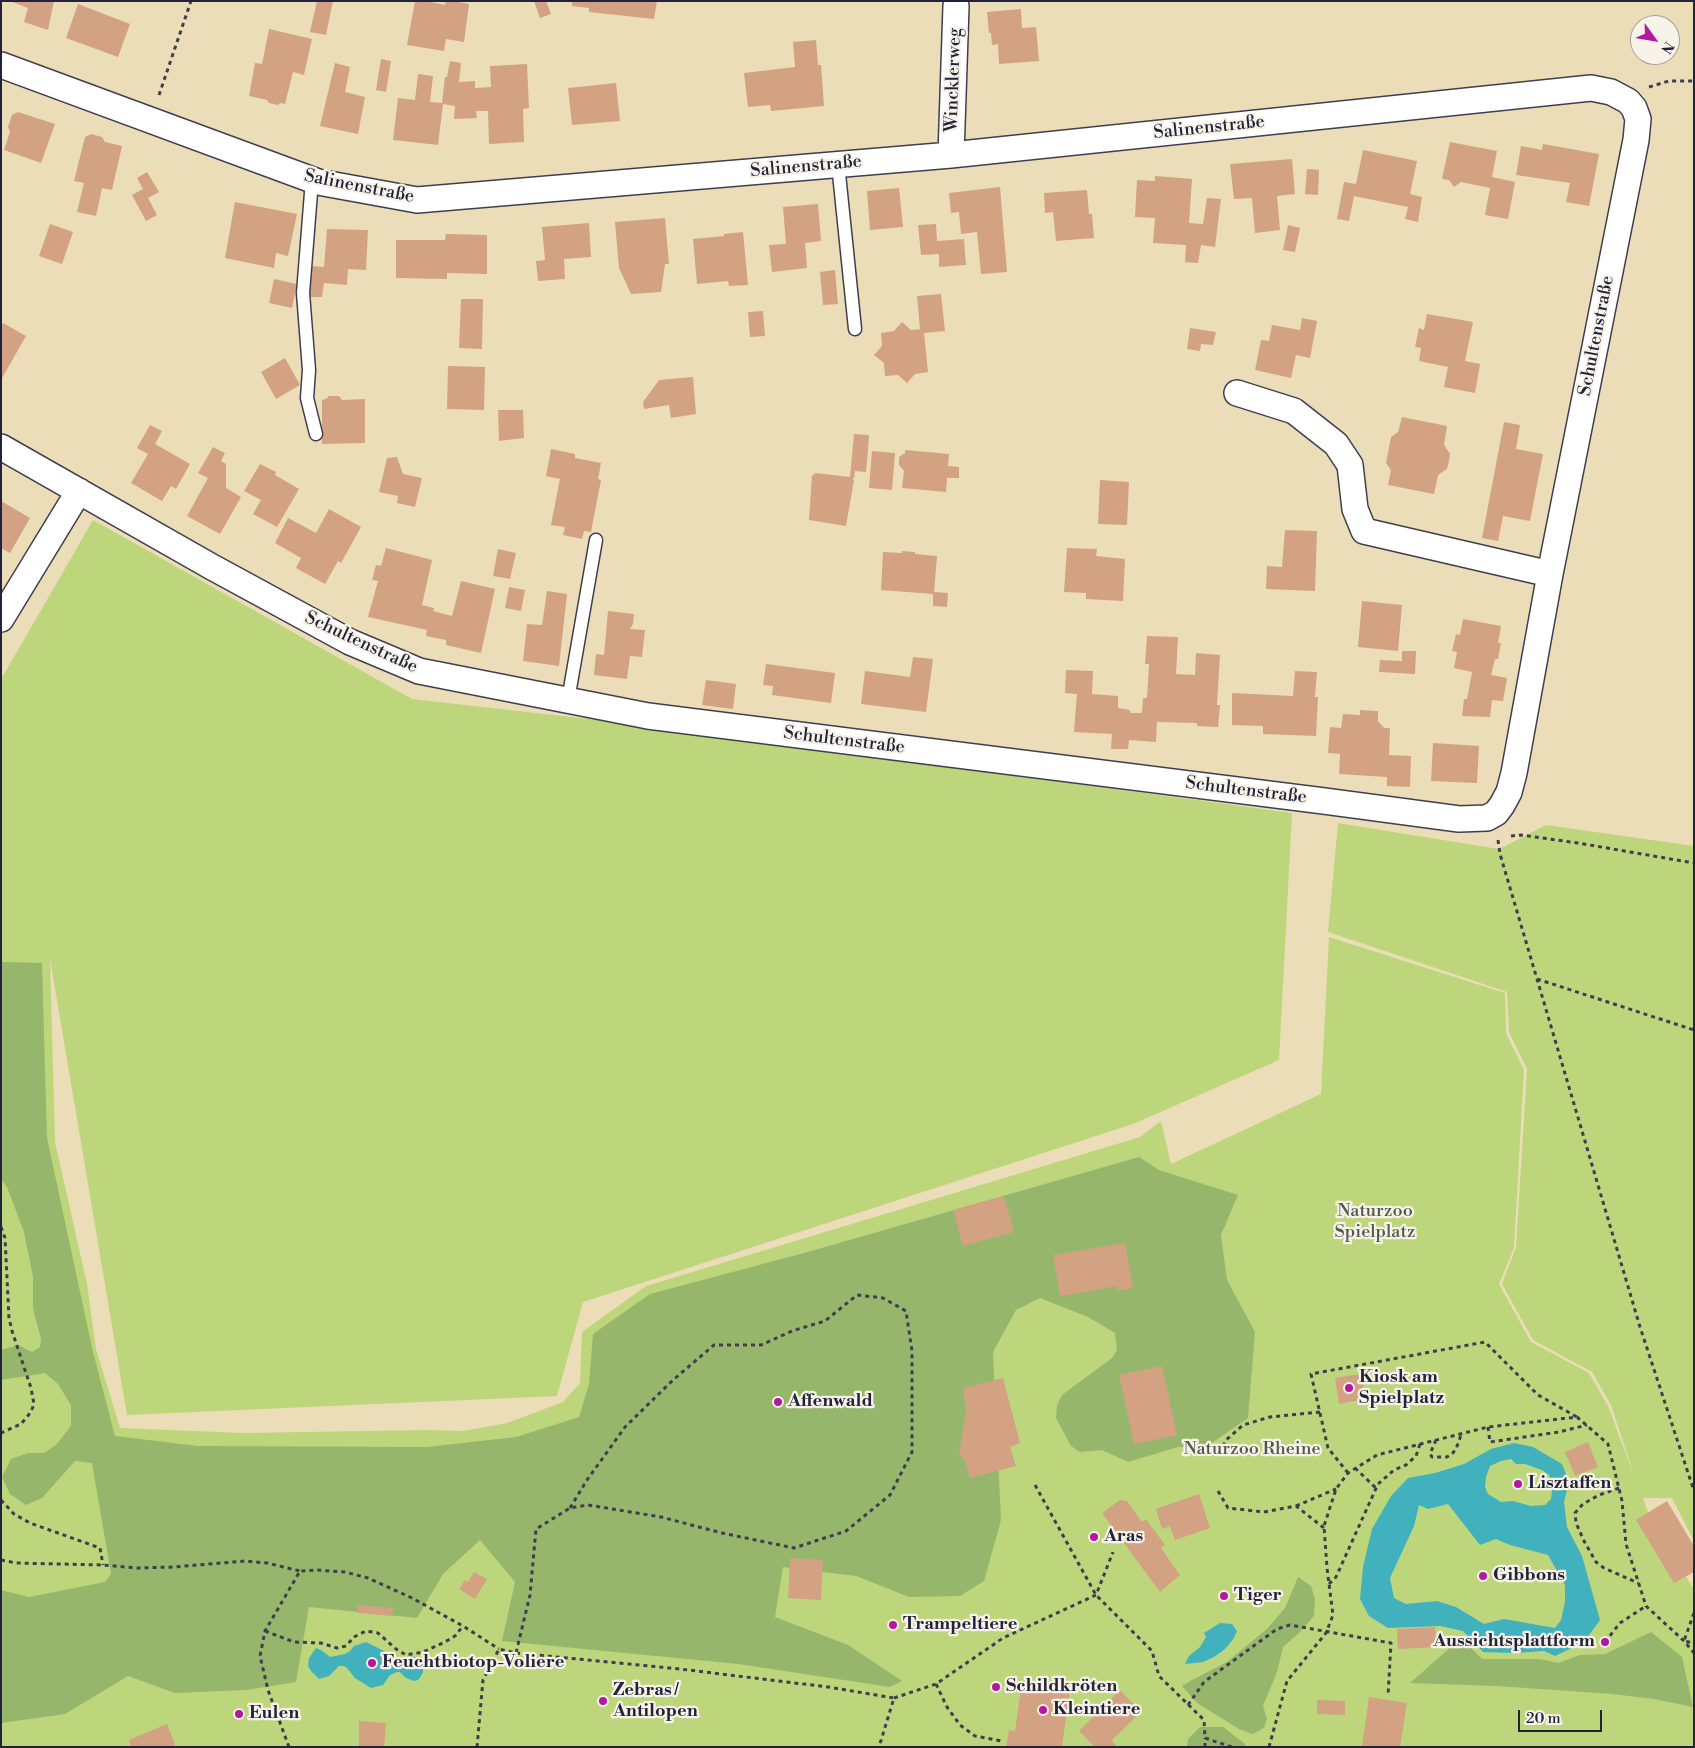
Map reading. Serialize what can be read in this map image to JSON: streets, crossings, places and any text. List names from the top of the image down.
{
  "streets": {
    "street": ["Wincklerweg", "Salinenstraße", "Schultenstraße"]
  },
  "crossings": [
    ["Wincklerweg", "Salinenstraße"],
    ["Salinenstraße", "Schultenstraße"]
  ],
  "parks": ["Naturzoo Spielplatz", "Naturzoo Rheine"],
  "places": [
    "Kiosk am Spielplatz",
    "Affenwald",
    "Lisztaffen",
    "Aras",
    "Gibbons",
    "Tiger",
    "Trampeltiere",
    "Aussichtsplattform",
    "Feuchtbiotop-Voliere",
    "Schildkröten",
    "Zebras / Antilopen",
    "Kleintiere",
    "Eulen"
  ],
  "scale_bar": "20 m",
  "north": "bottom right"
}
